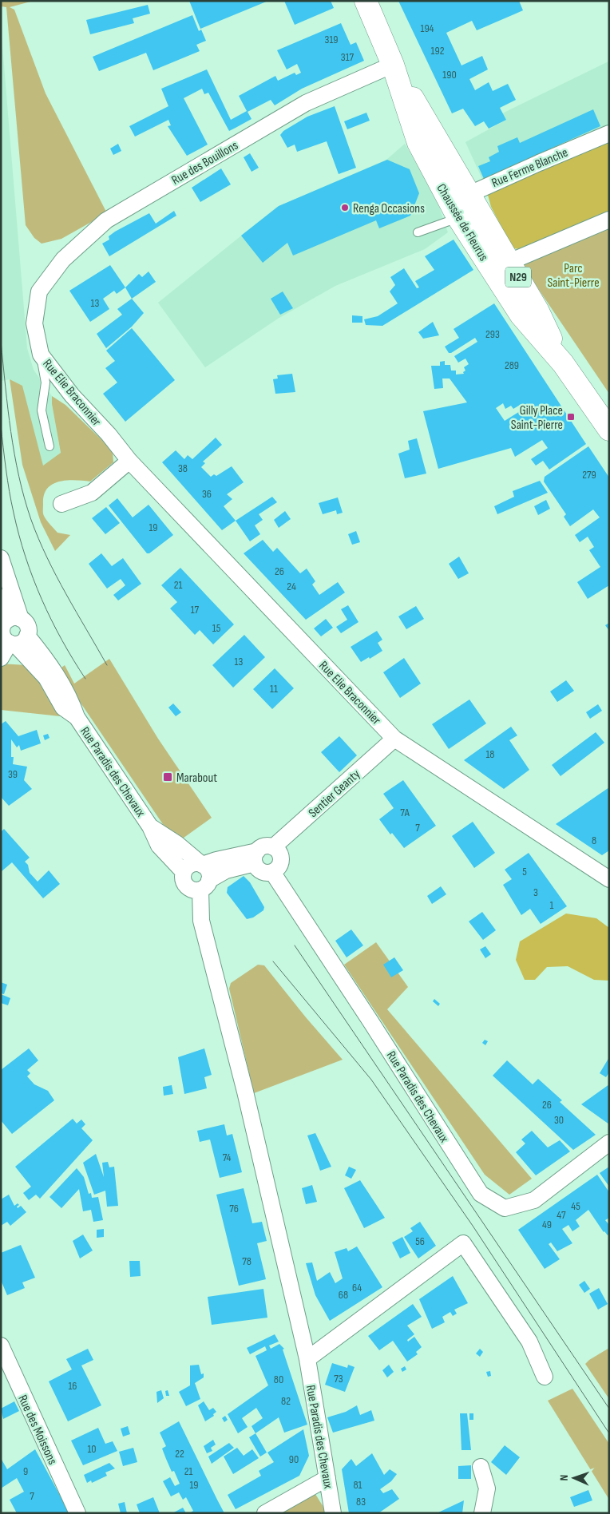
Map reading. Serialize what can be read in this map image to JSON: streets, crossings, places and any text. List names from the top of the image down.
{
  "streets": {
    "main road": ["Chaussée de Fleurus", "N29"],
    "street": [
      "Rue des Bouillons",
      "Rue Ferme Blanche",
      "Rue Elie Braconnier",
      "Rue Paradis des Chevaux",
      "Sentier Geanty",
      "Rue des Moissons"
    ]
  },
  "crossings": [
    ["Rue des Bouillons", "Chaussée de Fleurus"],
    ["Rue des Bouillons", "Rue Elie Braconnier"],
    ["Rue Ferme Blanche", "Chaussée de Fleurus"],
    ["Rue Elie Braconnier", "Sentier Geanty"],
    ["Rue Paradis des Chevaux", "Sentier Geanty"]
  ],
  "parks": ["Parc Saint-Pierre"],
  "places": {
    "other": ["Renga Occasions"],
    "transit": ["Gilly Place Saint-Pierre", "Marabout"]
  },
  "house_numbers": [
    "194",
    "319",
    "192",
    "317",
    "190",
    "13",
    "293",
    "289",
    "38",
    "279",
    "36",
    "19",
    "26",
    "21",
    "24",
    "17",
    "15",
    "13",
    "11",
    "18",
    "39",
    "7A",
    "7",
    "8",
    "5",
    "3",
    "1",
    "26",
    "30",
    "74",
    "45",
    "76",
    "47",
    "49",
    "56",
    "78",
    "64",
    "68",
    "73",
    "80",
    "16",
    "82",
    "10",
    "22",
    "90",
    "9",
    "21",
    "19",
    "81",
    "7",
    "83"
  ],
  "north": "left"
}
